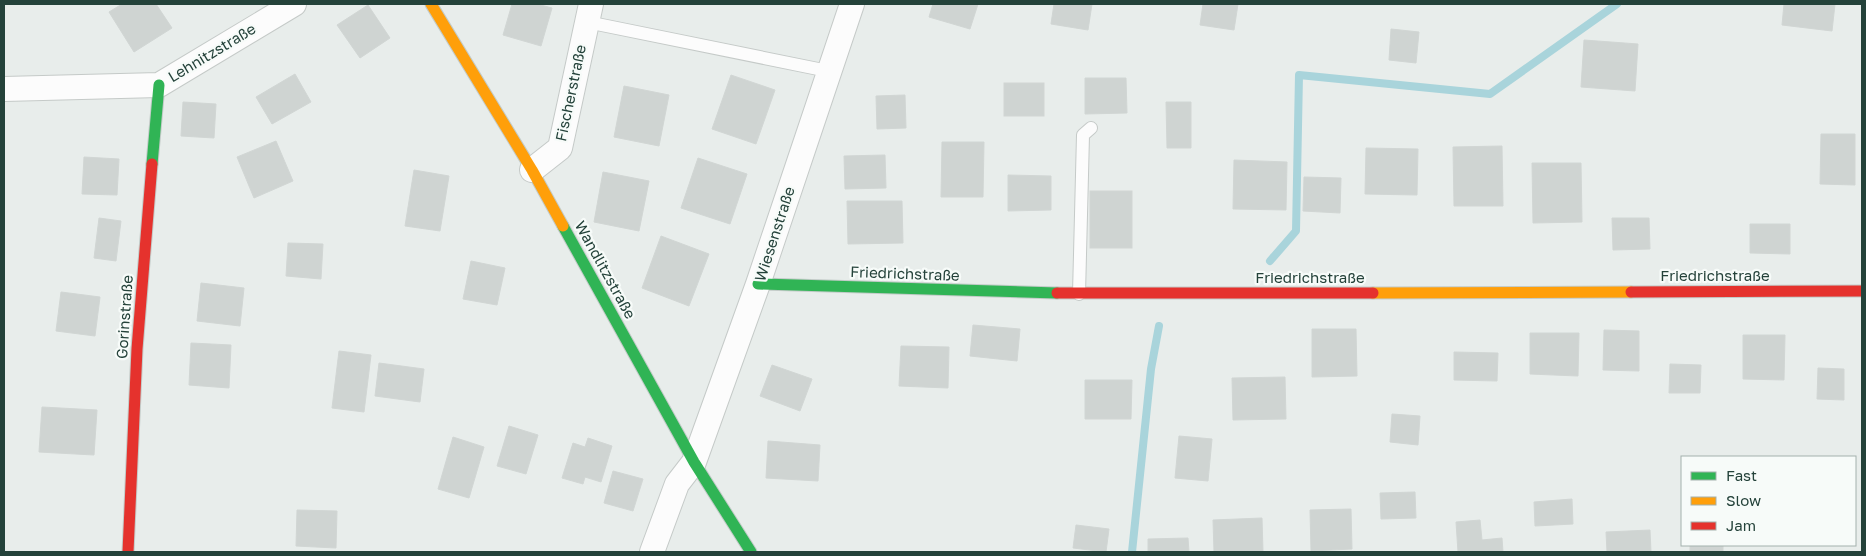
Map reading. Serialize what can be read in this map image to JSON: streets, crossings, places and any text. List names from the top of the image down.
{
  "streets": {
    "street": [
      "Lehnitzstraße",
      "Fischerstraße",
      "Wiesenstraße",
      "Wandlitzstraße",
      "Friedrichstraße",
      "Gorinstraße"
    ]
  },
  "crossings": [
    ["Lehnitzstraße", "Gorinstraße"],
    ["Fischerstraße", "Wandlitzstraße"],
    ["Wiesenstraße", "Wandlitzstraße"],
    ["Wiesenstraße", "Friedrichstraße"]
  ],
  "legend": ["Fast", "Slow", "Jam"]
}
